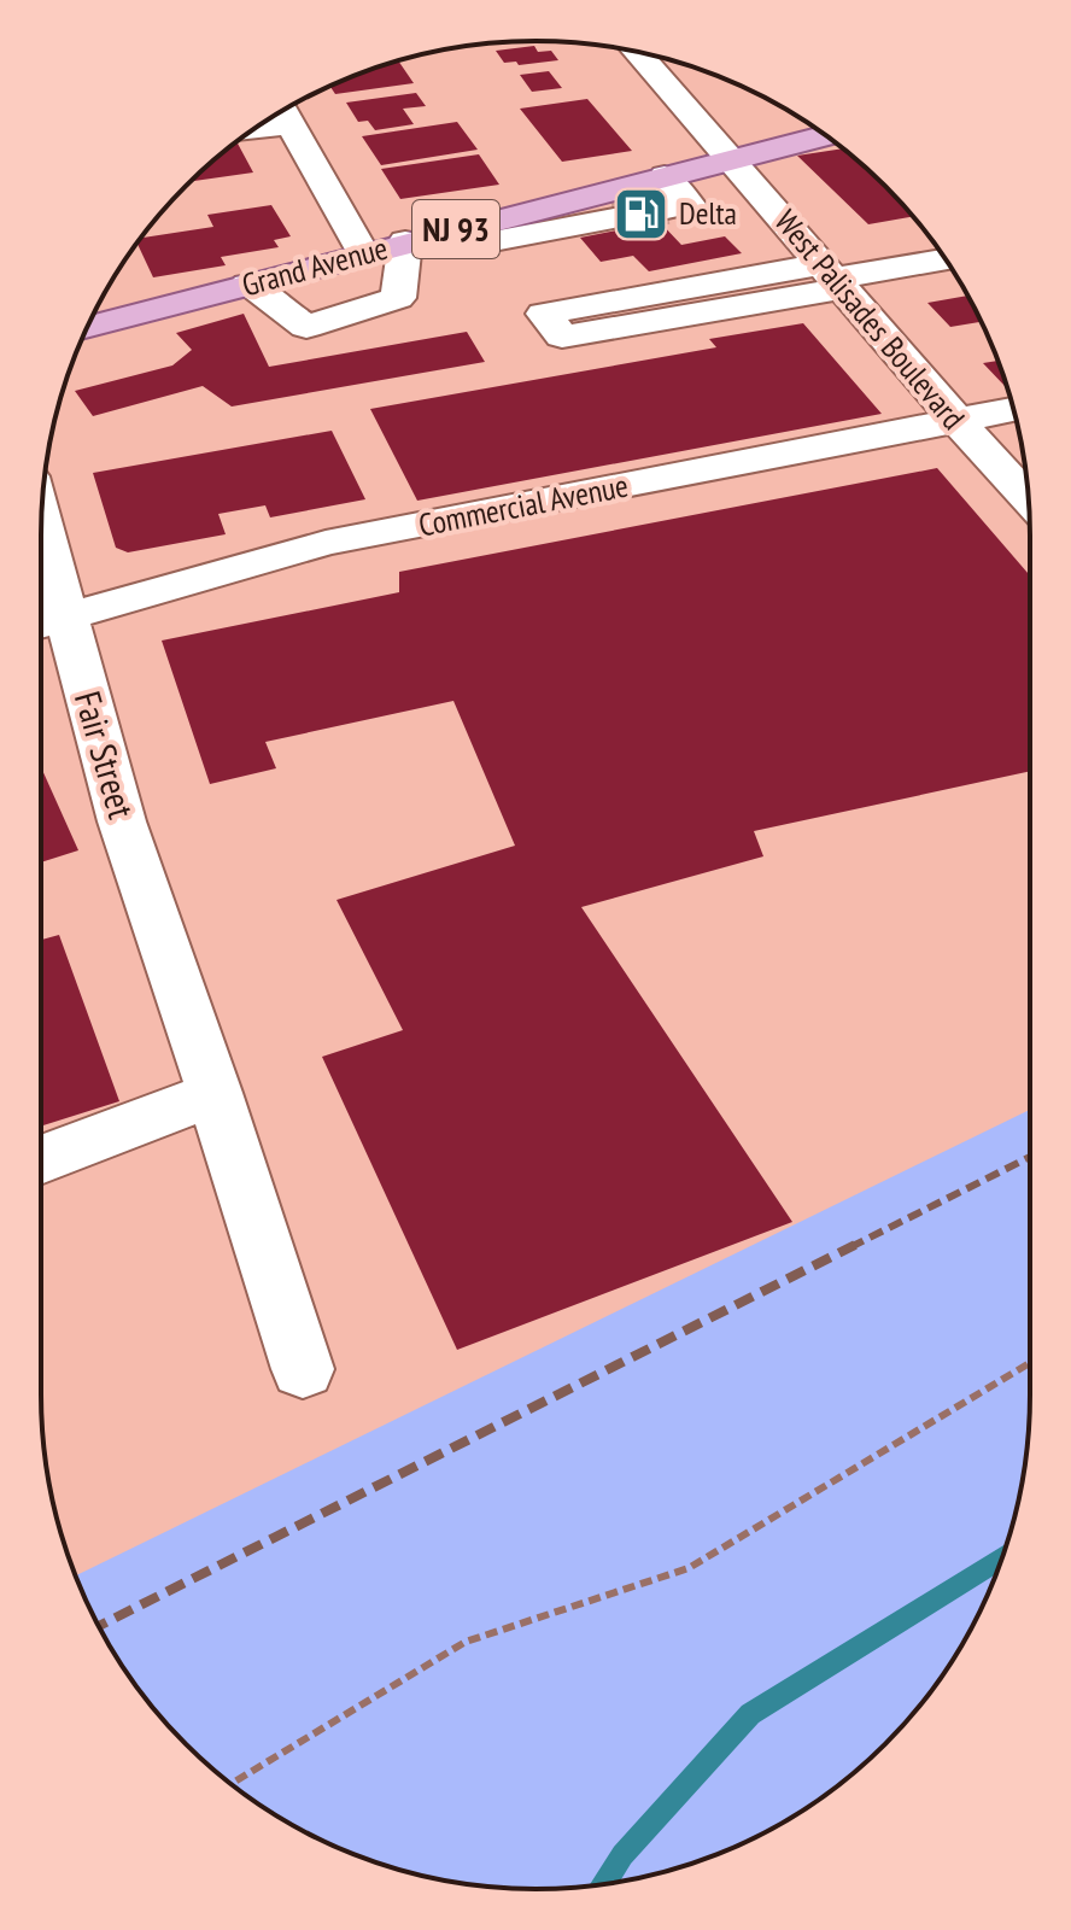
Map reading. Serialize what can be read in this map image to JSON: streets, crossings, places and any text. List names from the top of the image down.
{
  "streets": {
    "main road": ["NJ 93", "Grand Avenue"],
    "street": ["West Palisades Boulevard", "Commercial Avenue", "Fair Street"]
  },
  "crossings": [
    ["Grand Avenue", "West Palisades Boulevard"],
    ["West Palisades Boulevard", "Commercial Avenue"],
    ["Commercial Avenue", "Fair Street"]
  ],
  "places": {
    "fuel station": ["Delta"]
  }
}
